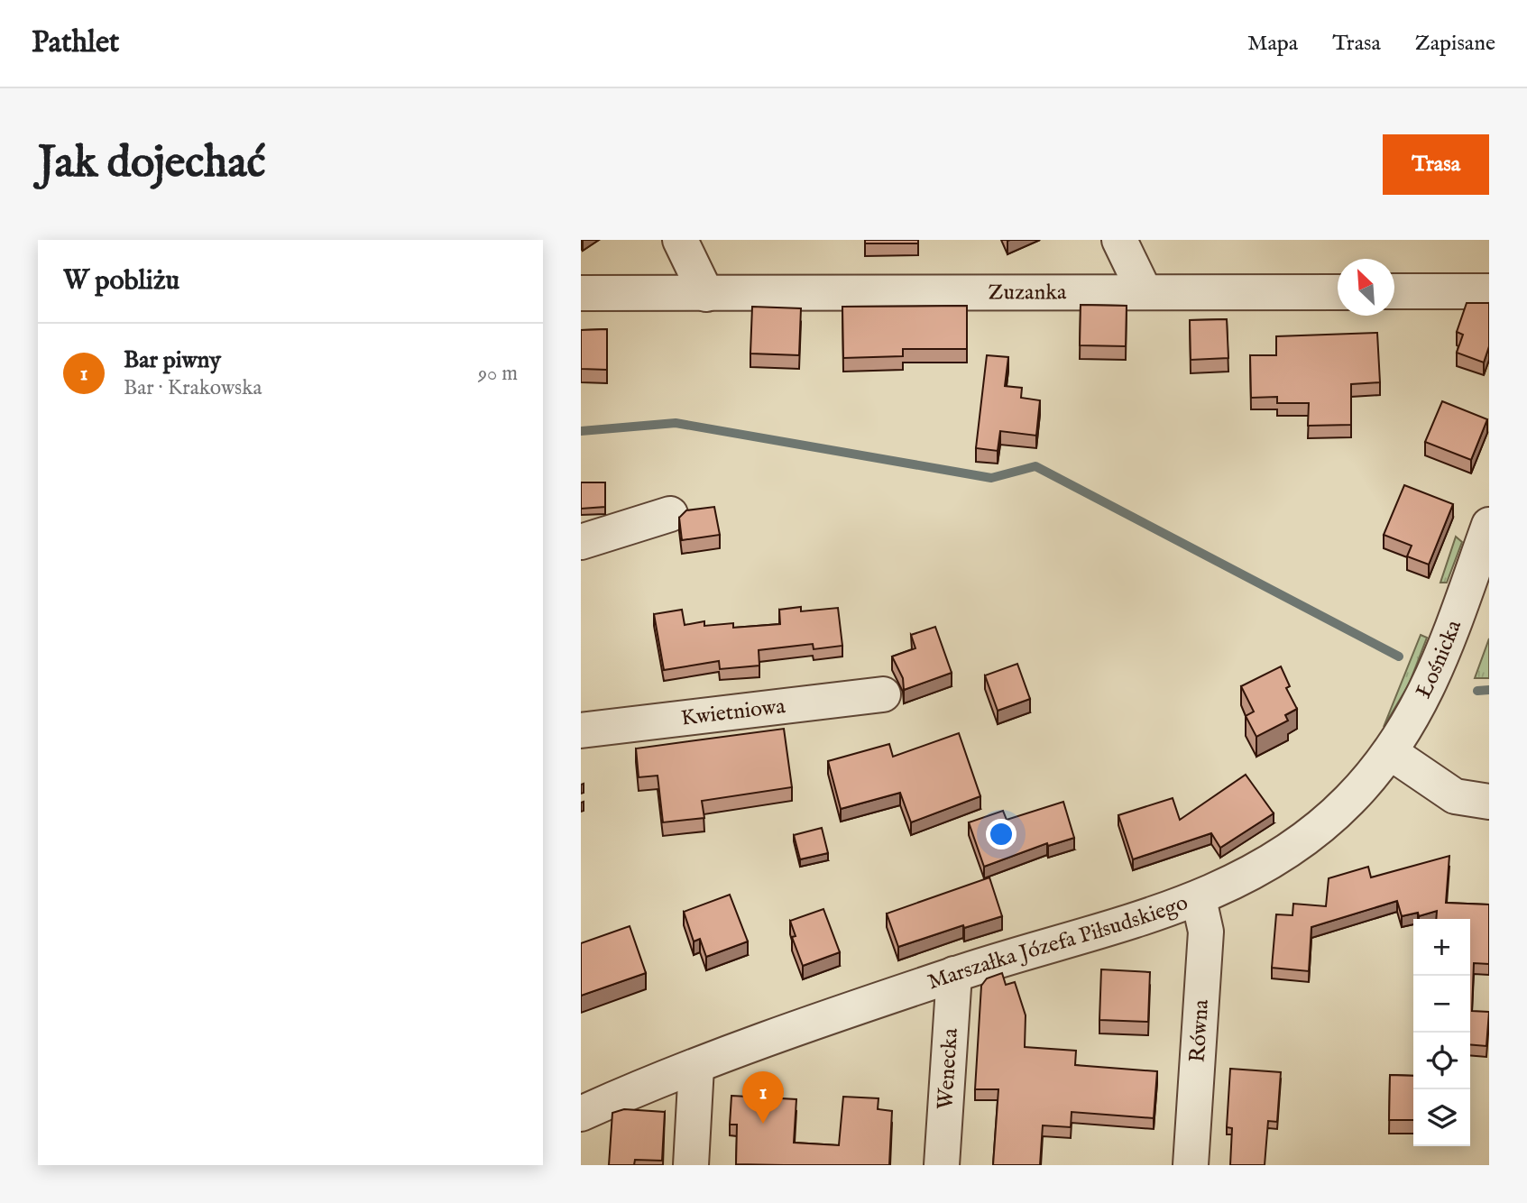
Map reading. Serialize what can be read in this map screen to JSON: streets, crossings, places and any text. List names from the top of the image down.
{
  "streets": {
    "street": [
      "Zuzanka",
      "Łośnicka",
      "Kwietniowa",
      "Marszałka Józefa Piłsudskiego",
      "Równa",
      "Wenecka"
    ]
  },
  "crossings": [
    ["Łośnicka", "Marszałka Józefa Piłsudskiego"],
    ["Marszałka Józefa Piłsudskiego", "Równa"],
    ["Marszałka Józefa Piłsudskiego", "Wenecka"]
  ],
  "north": "top left",
  "page": {
    "header": "Pathlet",
    "nav": ["Mapa", "Trasa", "Zapisane"],
    "buttons": "Trasa",
    "title": "Jak dojechać",
    "heading": "W pobliżu",
    "list": [
      {
        "mark": "1",
        "name": "Bar piwny",
        "note": "Bar · Krakowska",
        "value": "90 m"
      }
    ],
    "map_buttons": ["+", "−"],
    "pins": "1"
  }
}
